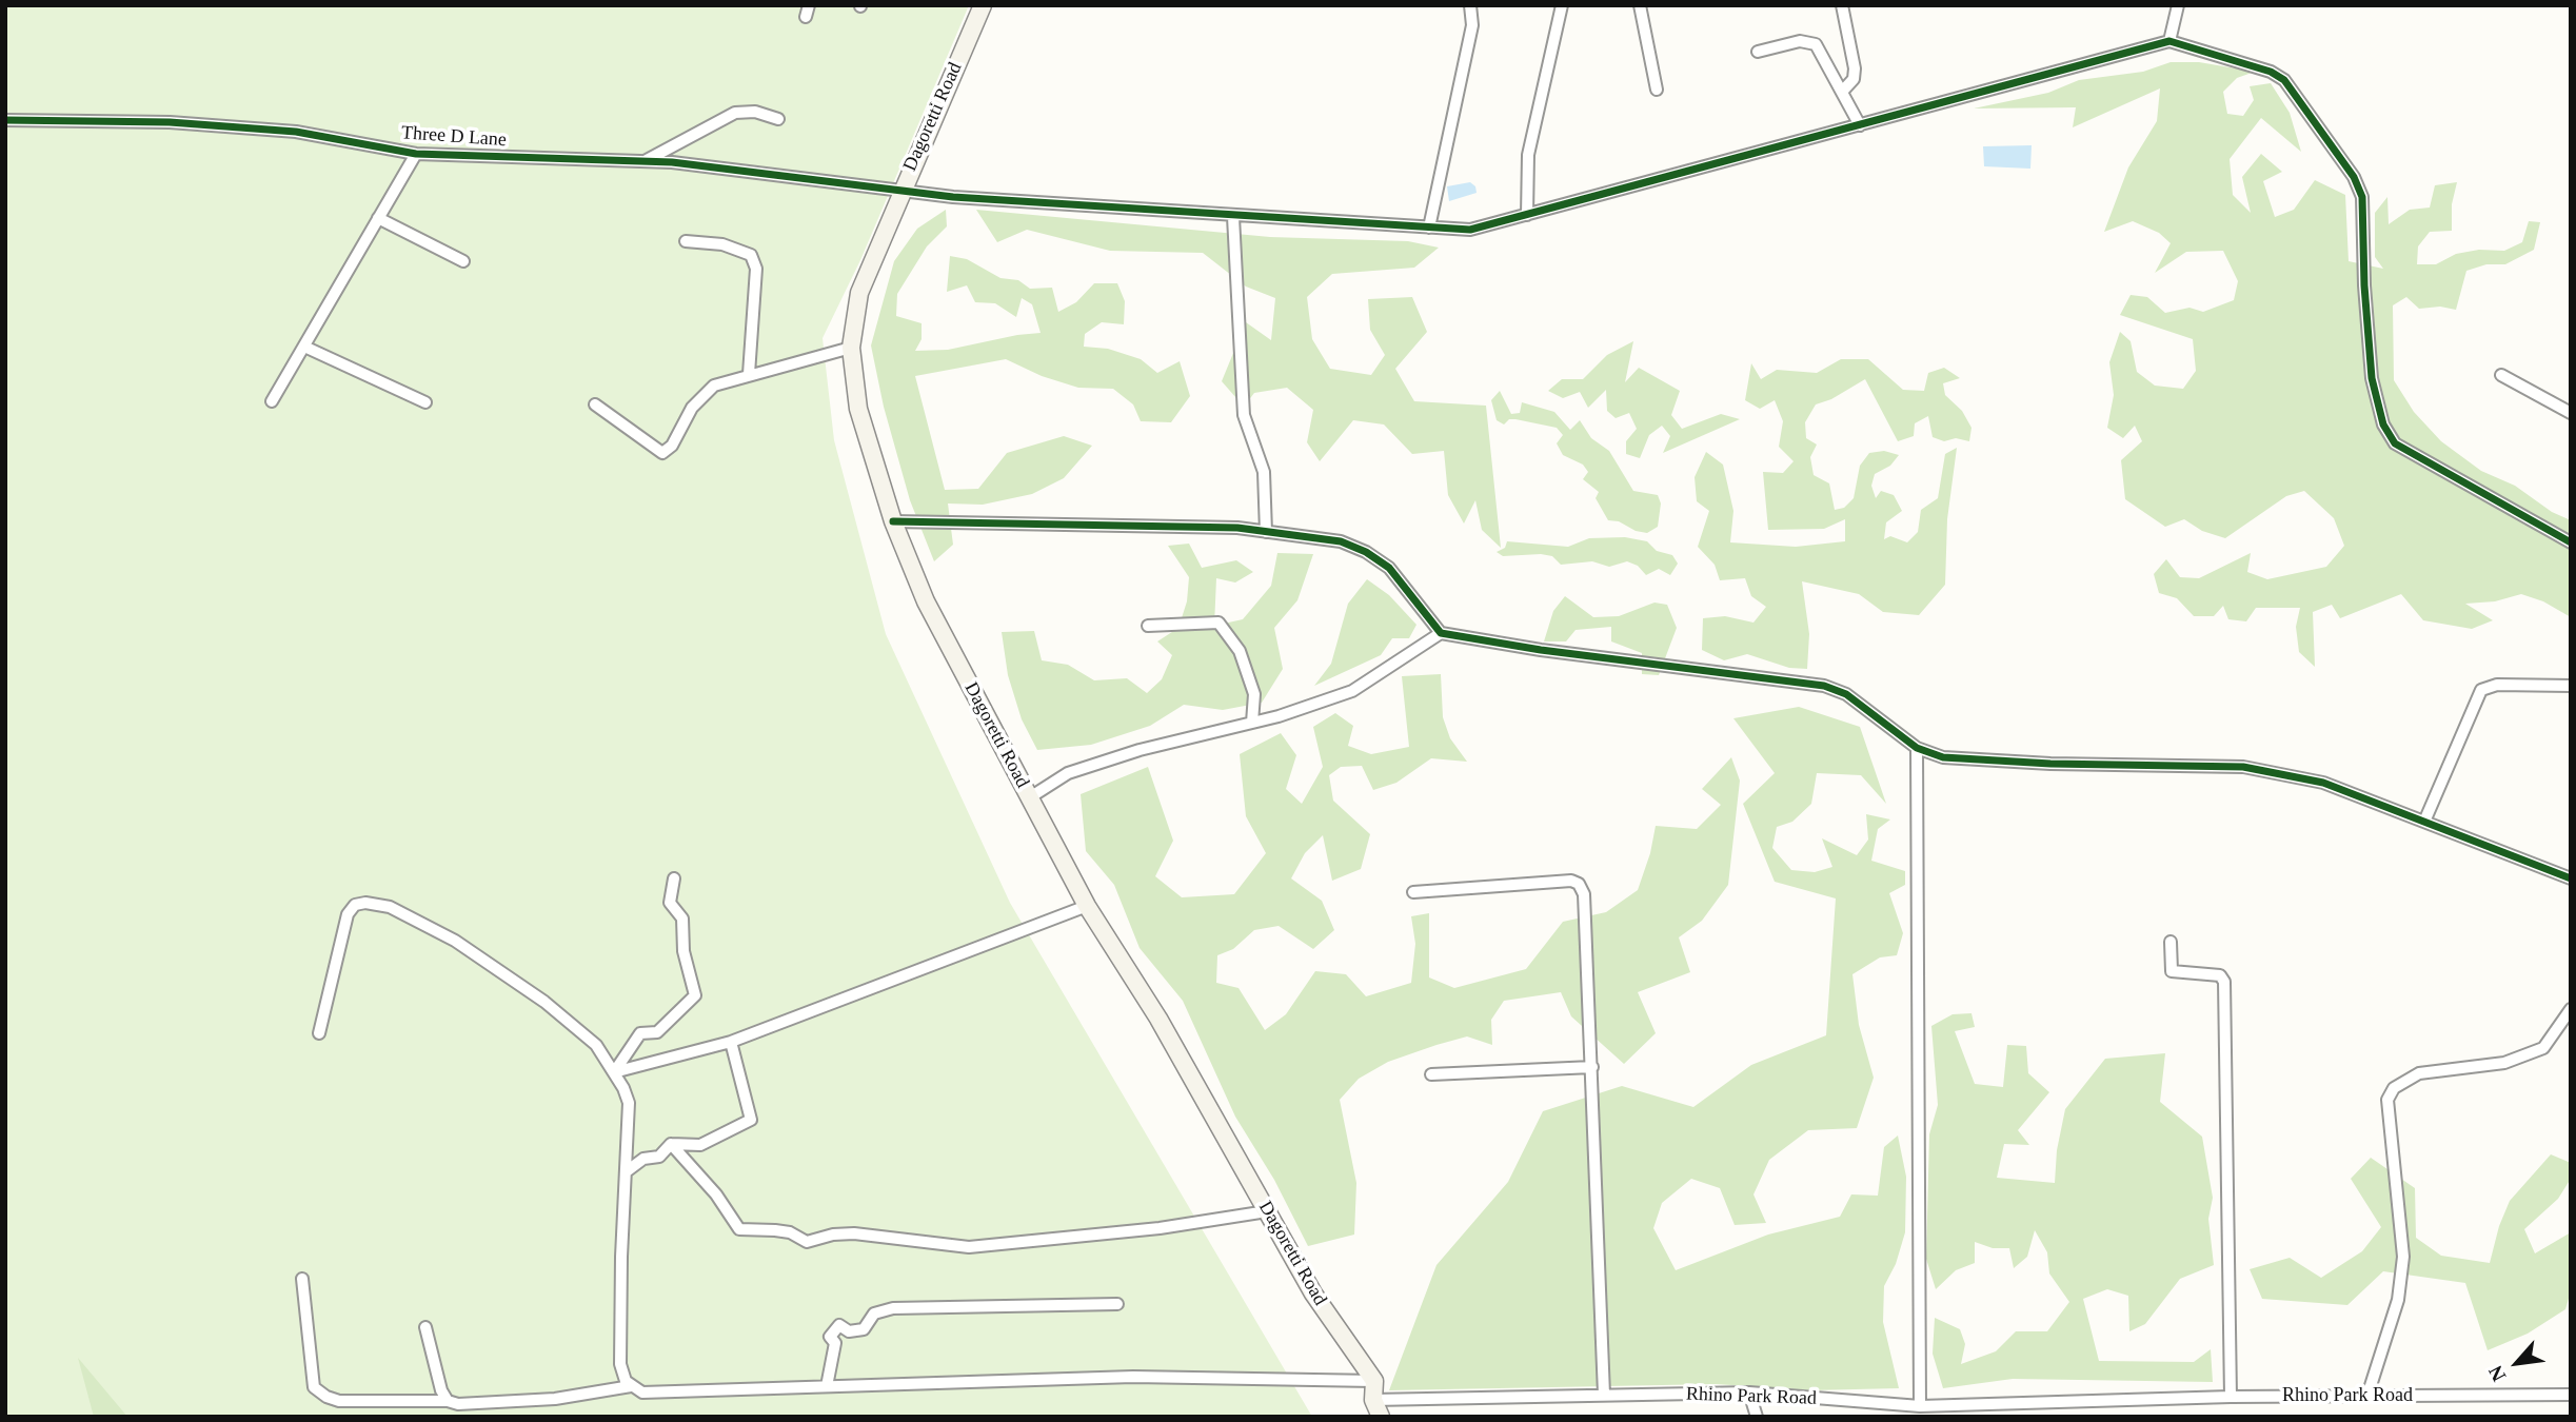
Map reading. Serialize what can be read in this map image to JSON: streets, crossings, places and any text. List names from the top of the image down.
{
  "streets": {
    "main road": ["Dagoretti Road"],
    "street": ["Three D Lane", "Rhino Park Road"]
  },
  "crossings": [
    ["Dagoretti Road", "Three D Lane"]
  ],
  "north": "bottom left"
}
